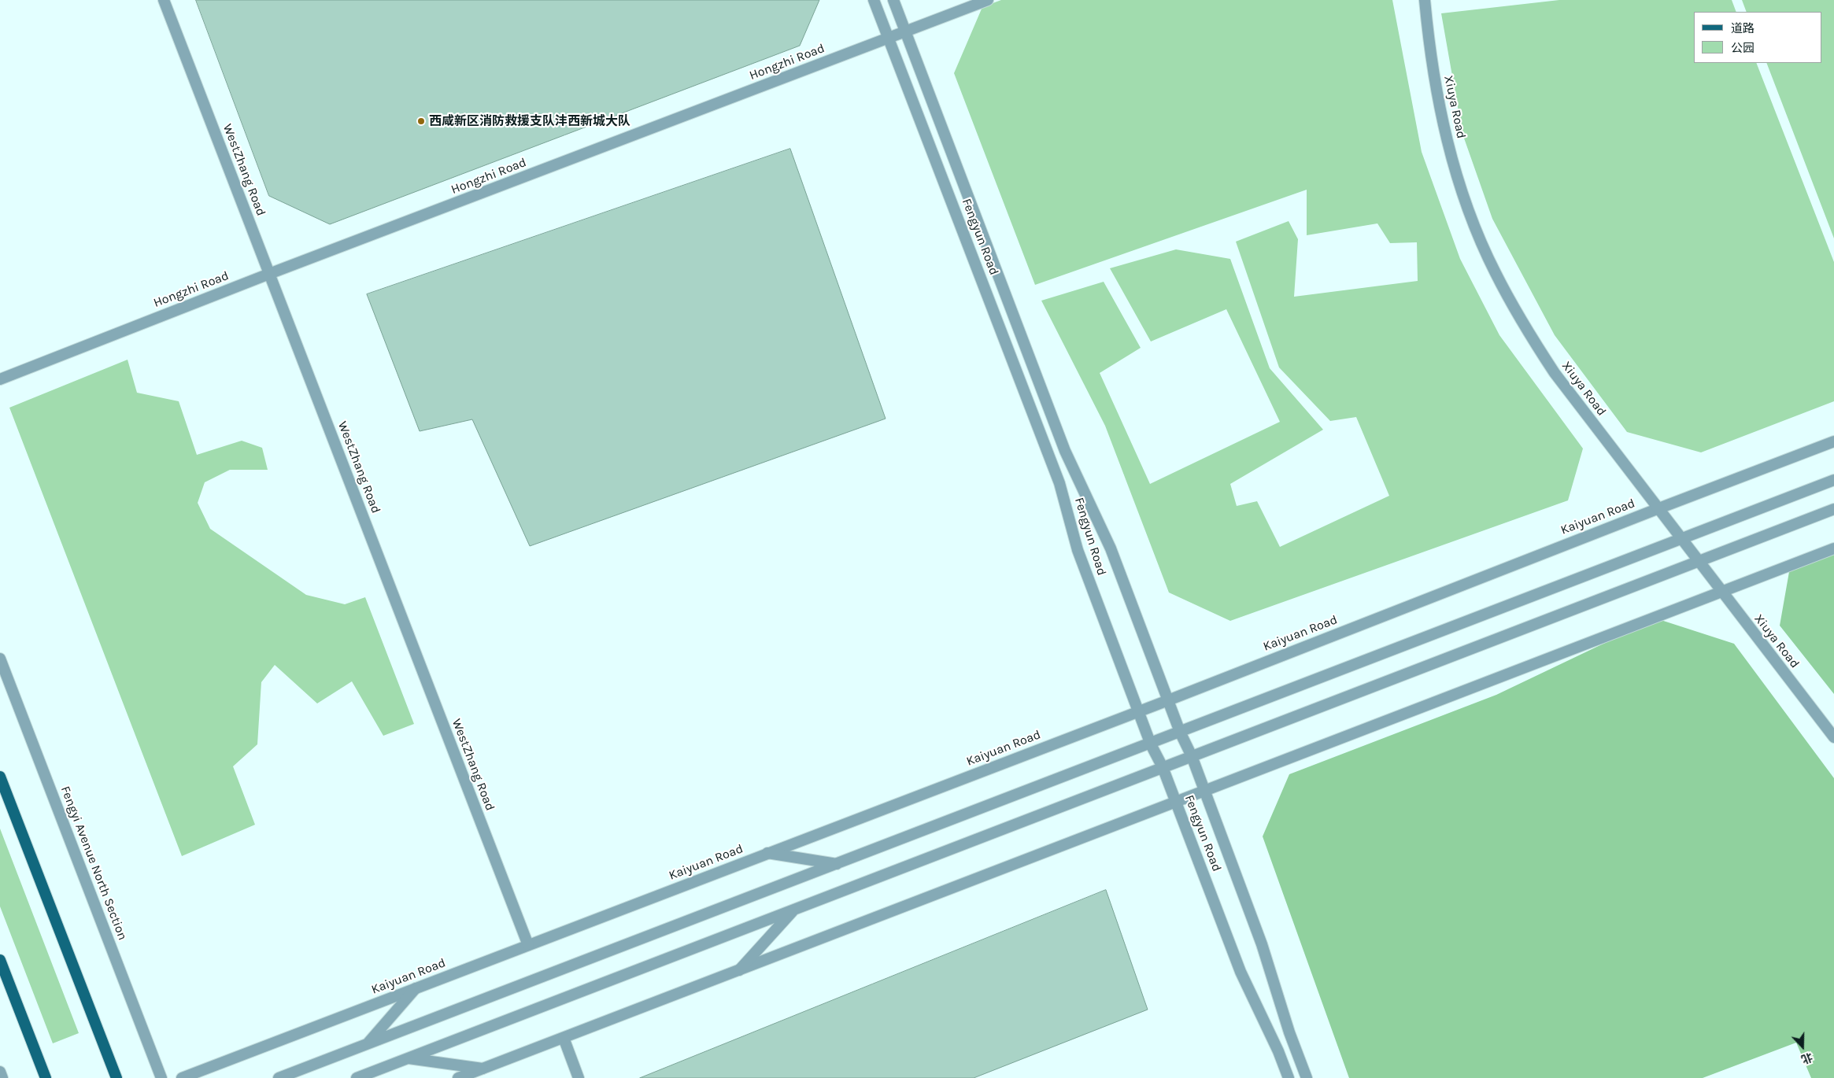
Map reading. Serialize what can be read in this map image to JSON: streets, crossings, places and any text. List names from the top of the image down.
{
  "streets": {
    "street": [
      "Hongzhi Road",
      "Xiuya Road",
      "WestZhang Road",
      "Fengyun Road",
      "Kaiyuan Road",
      "Fengyi Avenue North Section"
    ]
  },
  "crossings": [
    ["Hongzhi Road", "WestZhang Road"],
    ["Hongzhi Road", "Fengyun Road"],
    ["Xiuya Road", "Kaiyuan Road"],
    ["WestZhang Road", "Kaiyuan Road"],
    ["Fengyun Road", "Kaiyuan Road"]
  ],
  "places": ["西咸新区消防救援支队沣西新城大队"],
  "legend": ["道路", "公园"],
  "north": "bottom"
}
